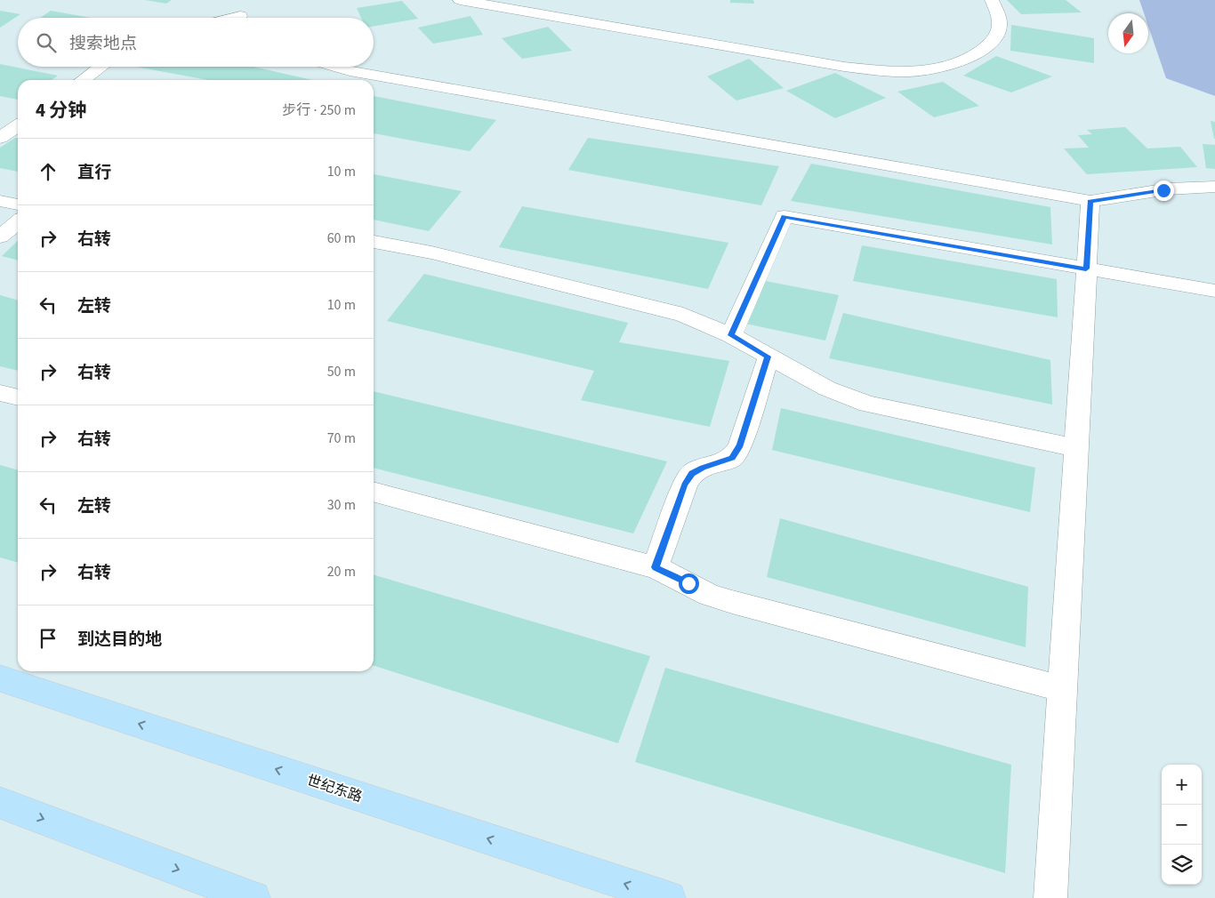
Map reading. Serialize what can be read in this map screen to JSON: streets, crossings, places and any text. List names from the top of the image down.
{
  "streets": {
    "main road": ["世纪东路"]
  },
  "north": "bottom",
  "page": {
    "search": "搜索地点",
    "heading": ["4 分钟", "步行 · 250 m"],
    "list": [
      ["直行", "10 m"],
      ["右转", "60 m"],
      ["左转", "10 m"],
      ["右转", "50 m"],
      ["右转", "70 m"],
      ["左转", "30 m"],
      ["右转", "20 m"],
      "到达目的地"
    ],
    "map_buttons": ["+", "−"]
  }
}
